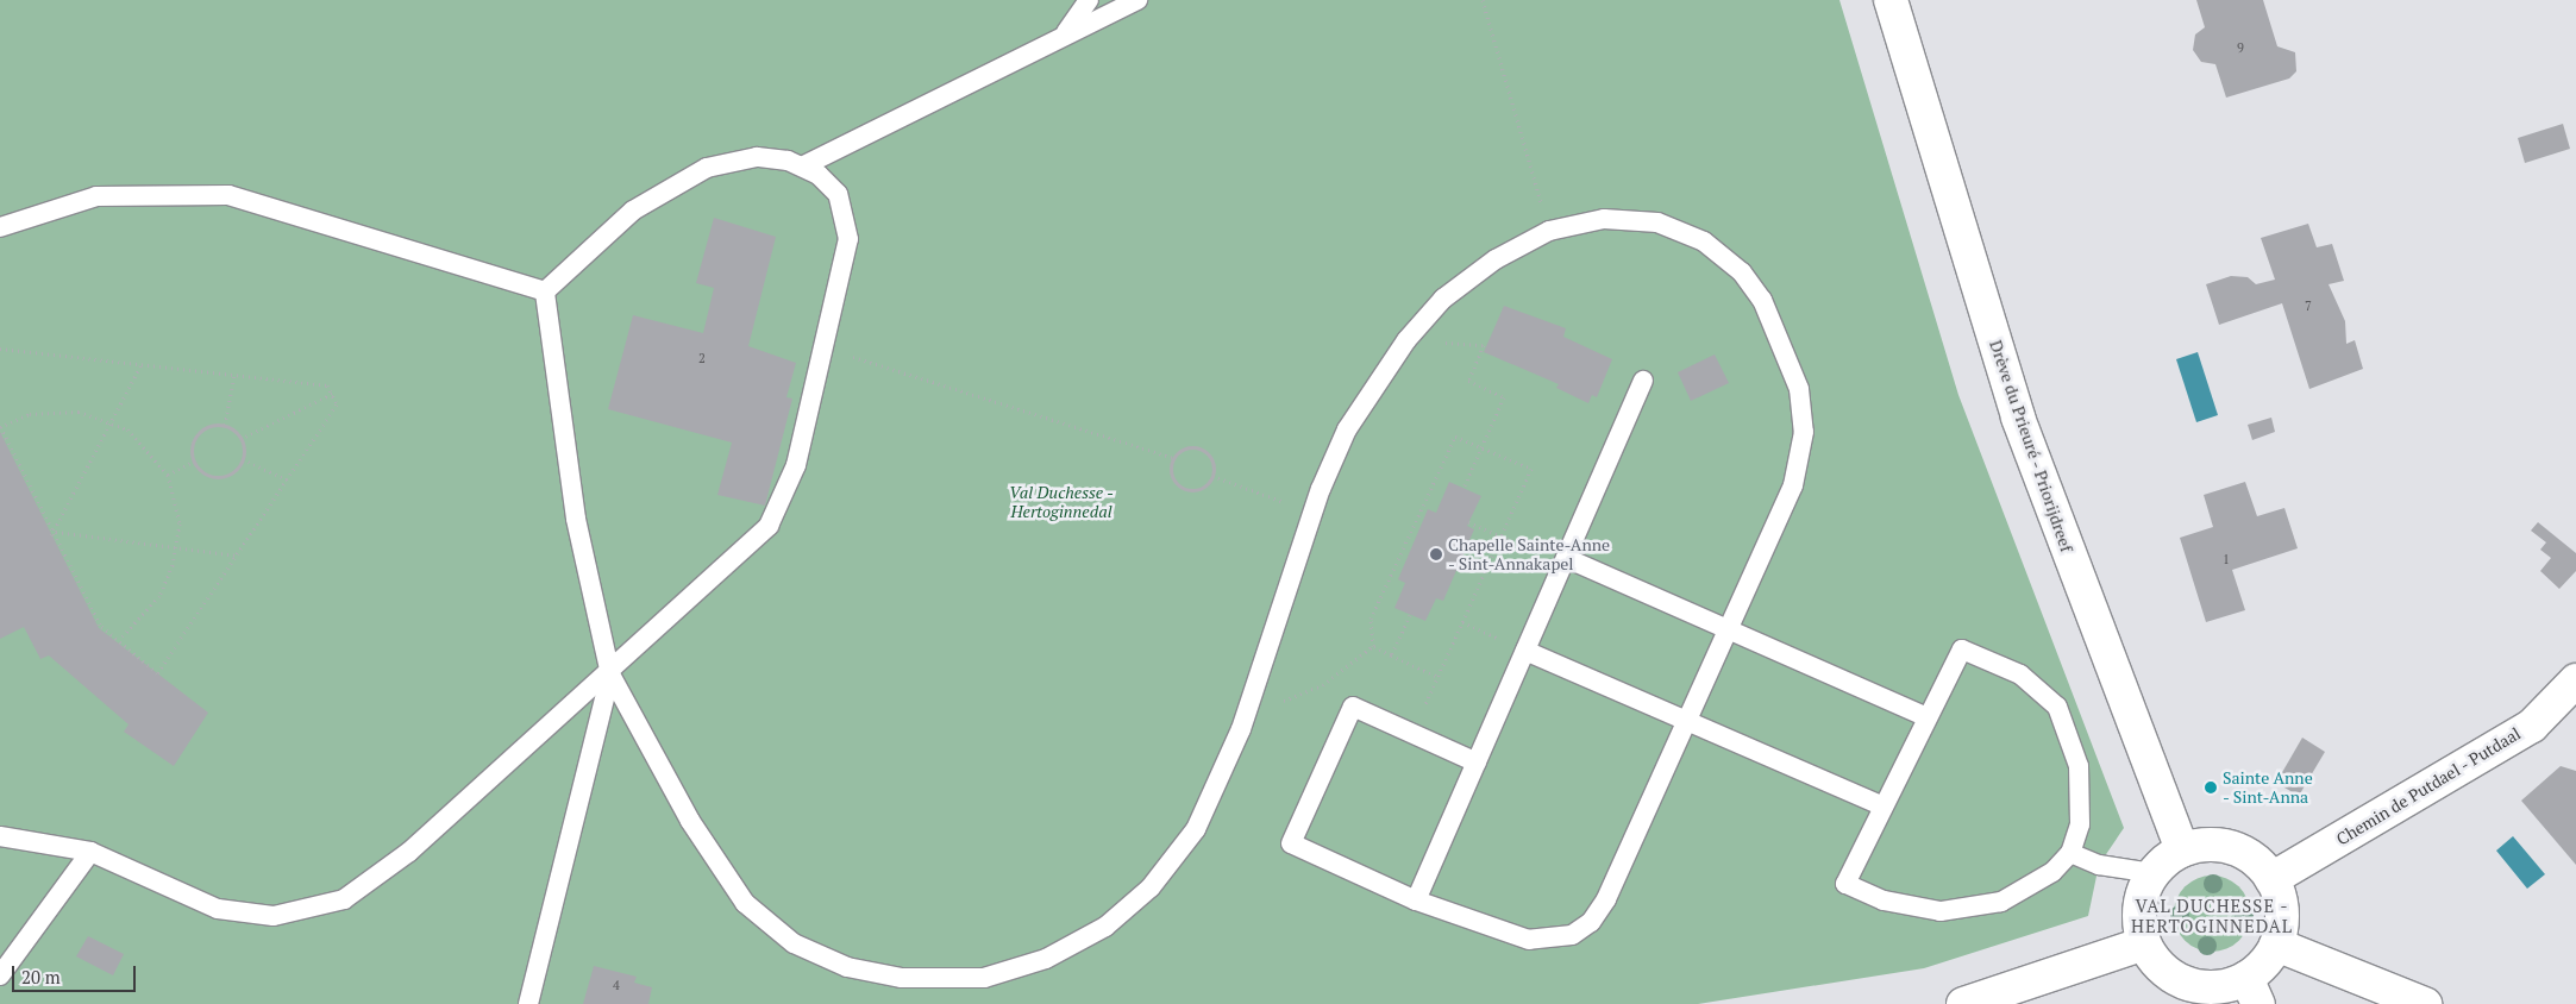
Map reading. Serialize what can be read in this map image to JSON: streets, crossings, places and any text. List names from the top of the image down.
{
  "streets": {
    "street": ["Drève du Prieuré - Priorijdreef", "Chemin de Putdael - Putdaal"]
  },
  "crossings": [
    ["Drève du Prieuré - Priorijdreef", "Chemin de Putdael - Putdaal"]
  ],
  "districts": ["VAL DUCHESSE - HERTOGINNEDAL"],
  "parks": ["Val Duchesse - Hertoginnedal"],
  "places": ["Chapelle Sainte-Anne - Sint-Annakapel", "Sainte Anne - Sint-Anna"],
  "house_numbers": [
    "9",
    "7",
    "2",
    "1",
    "4"
  ],
  "scale_bar": "20 m"
}
